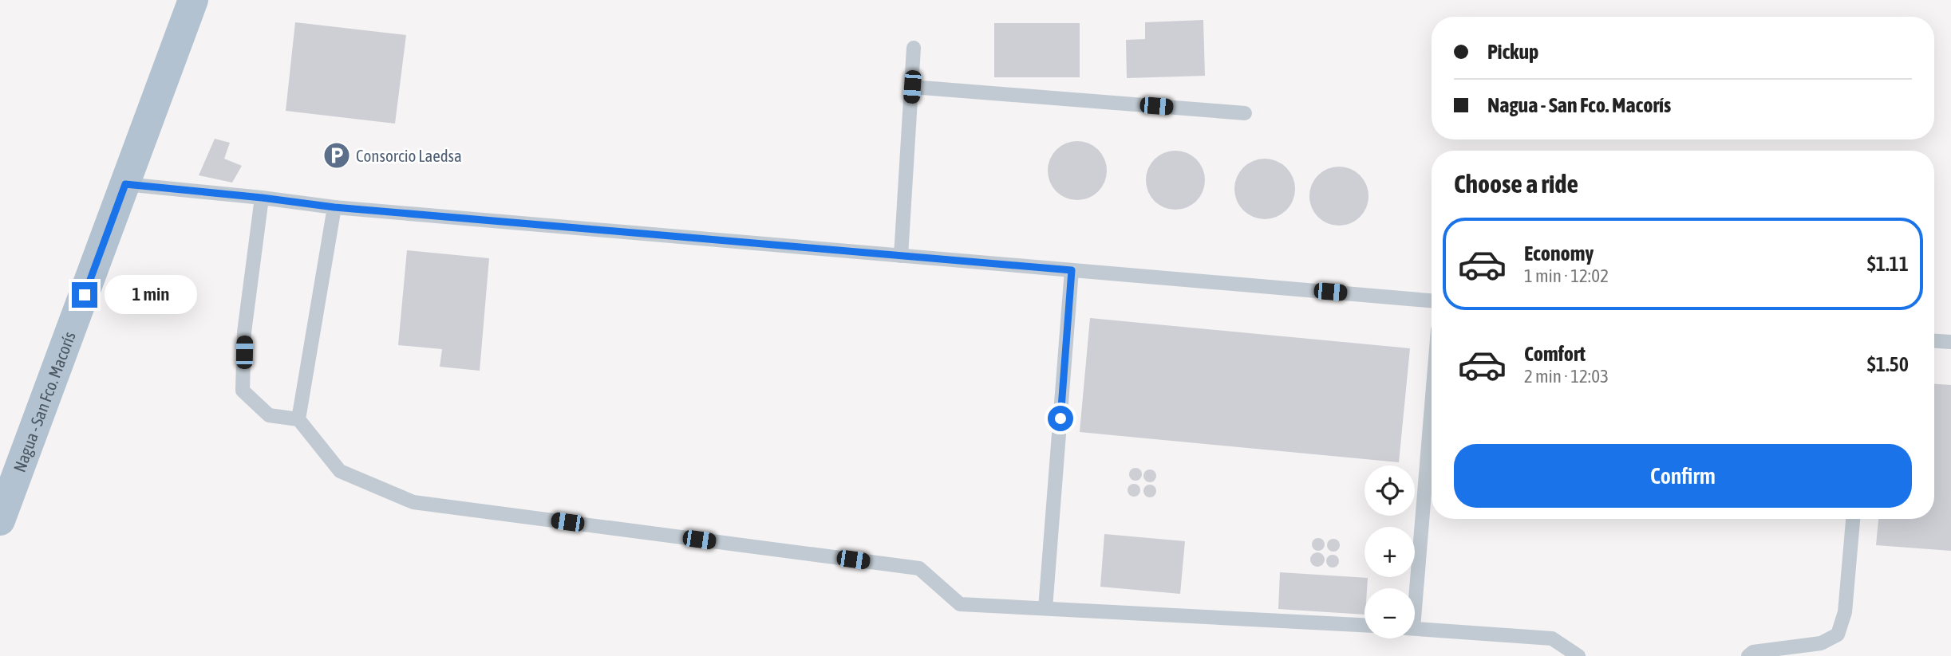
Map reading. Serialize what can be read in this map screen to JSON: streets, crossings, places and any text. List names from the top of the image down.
{
  "streets": {
    "main road": ["Nagua - San Fco. Macorís"]
  },
  "places": {
    "parking": ["Consorcio Laedsa"]
  },
  "page": {
    "banner": ["Pickup", "Nagua - San Fco. Macorís"],
    "heading": "Choose a ride",
    "list": [
      {
        "name": "Economy",
        "note": "1 min · 12:02",
        "value": "$1.11"
      },
      {
        "name": "Comfort",
        "note": "2 min · 12:03",
        "value": "$1.50"
      }
    ],
    "bubble": "1 min",
    "buttons": "Confirm",
    "map_buttons": ["+", "−"]
  }
}
